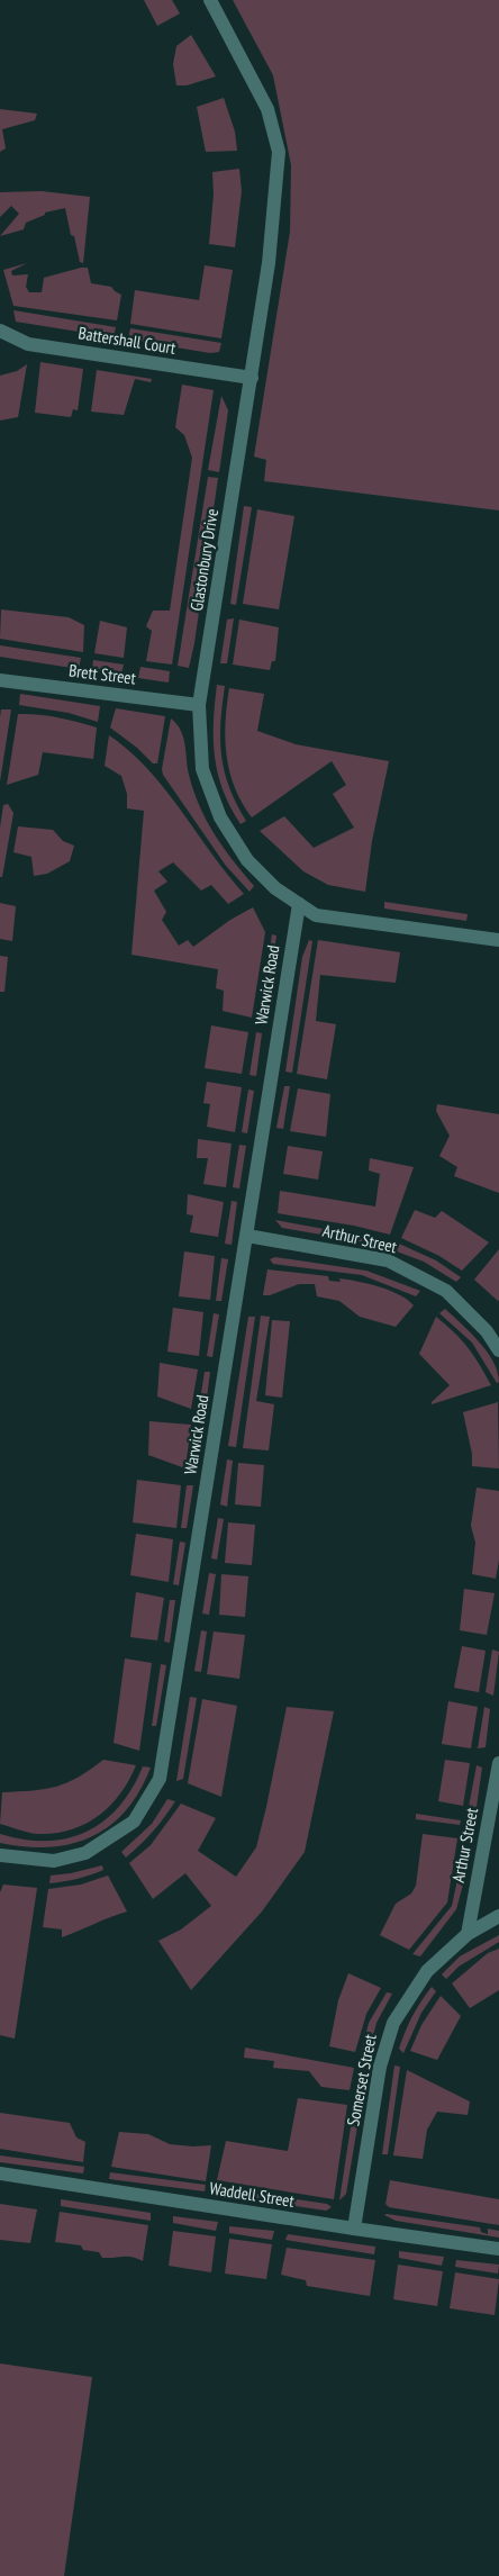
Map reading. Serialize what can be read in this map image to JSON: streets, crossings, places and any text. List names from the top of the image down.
{
  "streets": {
    "street": [
      "Battershall Court",
      "Glastonbury Drive",
      "Brett Street",
      "Warwick Road",
      "Arthur Street",
      "Somerset Street",
      "Waddell Street"
    ]
  },
  "crossings": [
    ["Battershall Court", "Glastonbury Drive"],
    ["Glastonbury Drive", "Brett Street"],
    ["Glastonbury Drive", "Warwick Road"],
    ["Warwick Road", "Arthur Street"],
    ["Arthur Street", "Somerset Street"],
    ["Somerset Street", "Waddell Street"]
  ]
}
